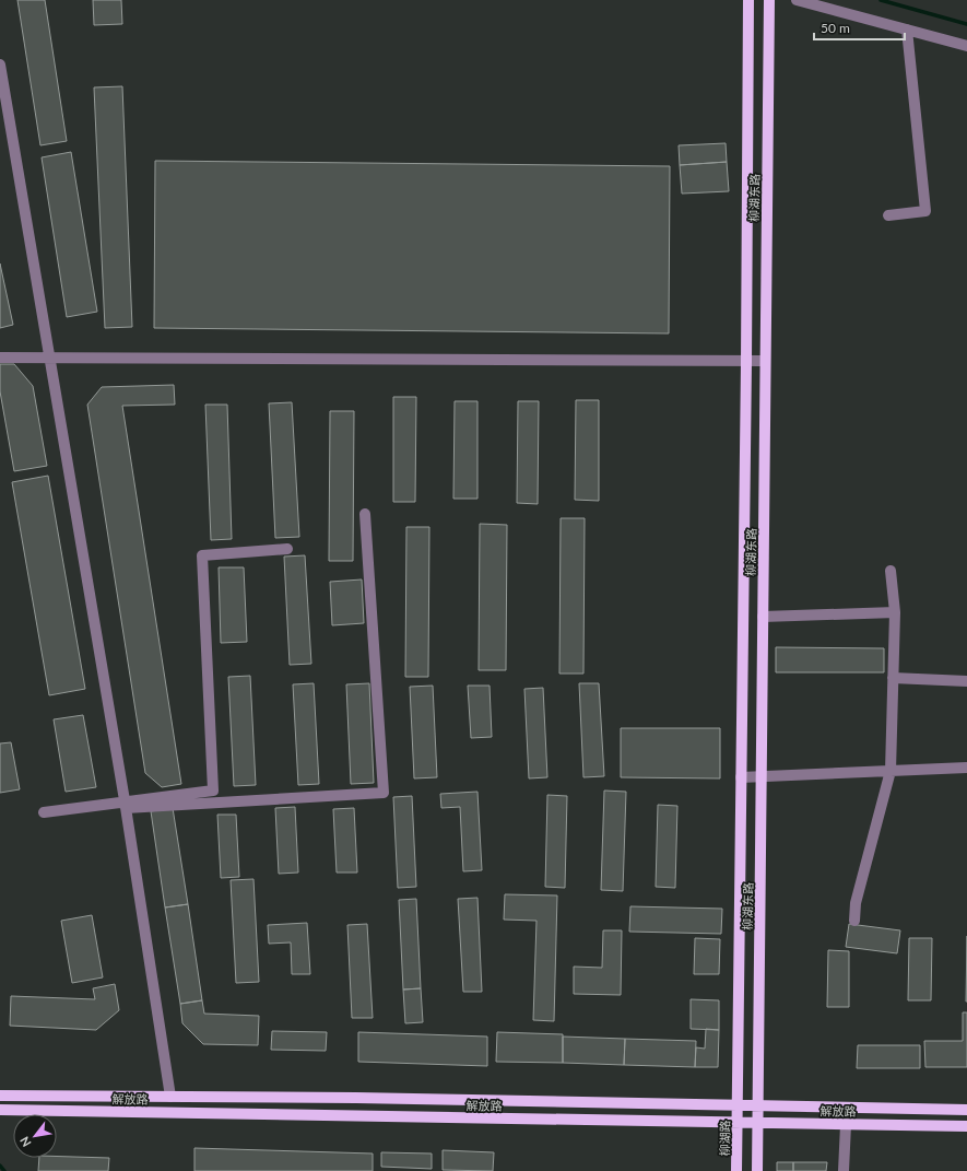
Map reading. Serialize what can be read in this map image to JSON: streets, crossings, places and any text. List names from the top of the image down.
{
  "streets": {
    "main road": ["柳湖东路", "解放路", "柳湖路"]
  },
  "crossings": [
    ["柳湖东路", "解放路"],
    ["柳湖东路", "柳湖路"],
    ["解放路", "柳湖路"]
  ],
  "scale_bar": "50 m",
  "north": "bottom left"
}
